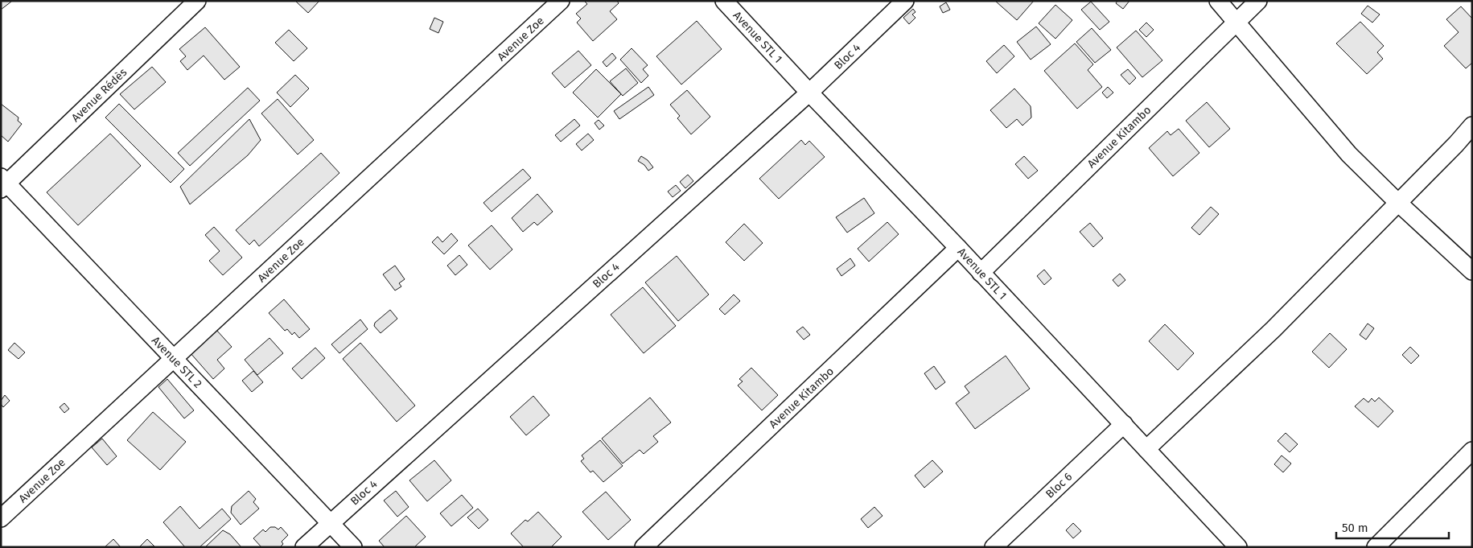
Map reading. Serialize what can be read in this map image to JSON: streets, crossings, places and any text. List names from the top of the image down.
{
  "streets": {
    "street": [
      "Avenue STL 1",
      "Avenue Zoe",
      "Bloc 4",
      "Avenue Rédès",
      "Avenue Kitambo",
      "Avenue STL 2",
      "Bloc 6"
    ]
  },
  "crossings": [
    ["Avenue STL 1", "Bloc 4"],
    ["Avenue STL 1", "Avenue Kitambo"],
    ["Avenue STL 1", "Bloc 6"],
    ["Avenue Zoe", "Avenue STL 2"],
    ["Bloc 4", "Avenue STL 2"],
    ["Avenue Rédès", "Avenue STL 2"]
  ],
  "scale_bar": "50 m"
}
